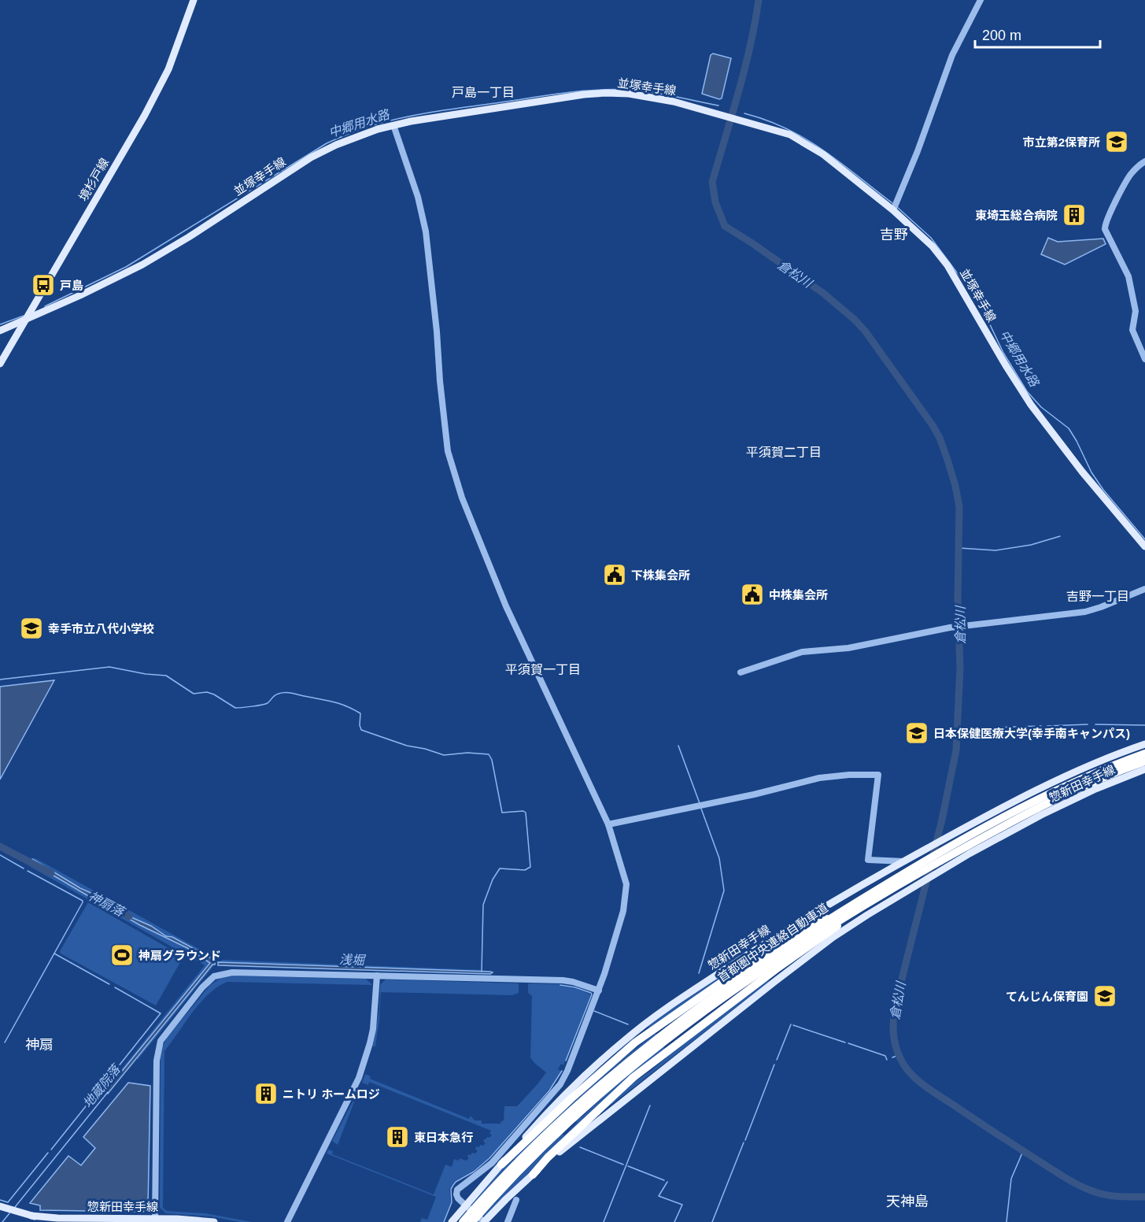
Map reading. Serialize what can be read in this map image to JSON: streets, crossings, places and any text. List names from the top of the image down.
{
  "streets": {
    "highway": ["首都圏中央連絡自動車道"],
    "main road": ["並塚幸手線", "境杉戸線", "惣新田幸手線"]
  },
  "crossings": [
    ["並塚幸手線", "境杉戸線"]
  ],
  "districts": [
    "戸島一丁目",
    "吉野",
    "平須賀二丁目",
    "吉野一丁目",
    "平須賀一丁目",
    "神扇",
    "天神島"
  ],
  "water": [
    "中郷用水路",
    "倉松川",
    "神扇落",
    "浅堀",
    "地蔵院落"
  ],
  "places": {
    "school or university": [
      "市立第2保育所",
      "幸手市立八代小学校",
      "日本保健医療大学(幸手南キャンパス)",
      "てんじん保育園"
    ],
    "building": ["東埼玉総合病院", "ニトリ ホームロジ", "東日本急行"],
    "bus stop": ["戸島"],
    "public building": ["下株集会所", "中株集会所"],
    "sports": ["神扇グラウンド"]
  },
  "scale_bar": "200 m"
}
